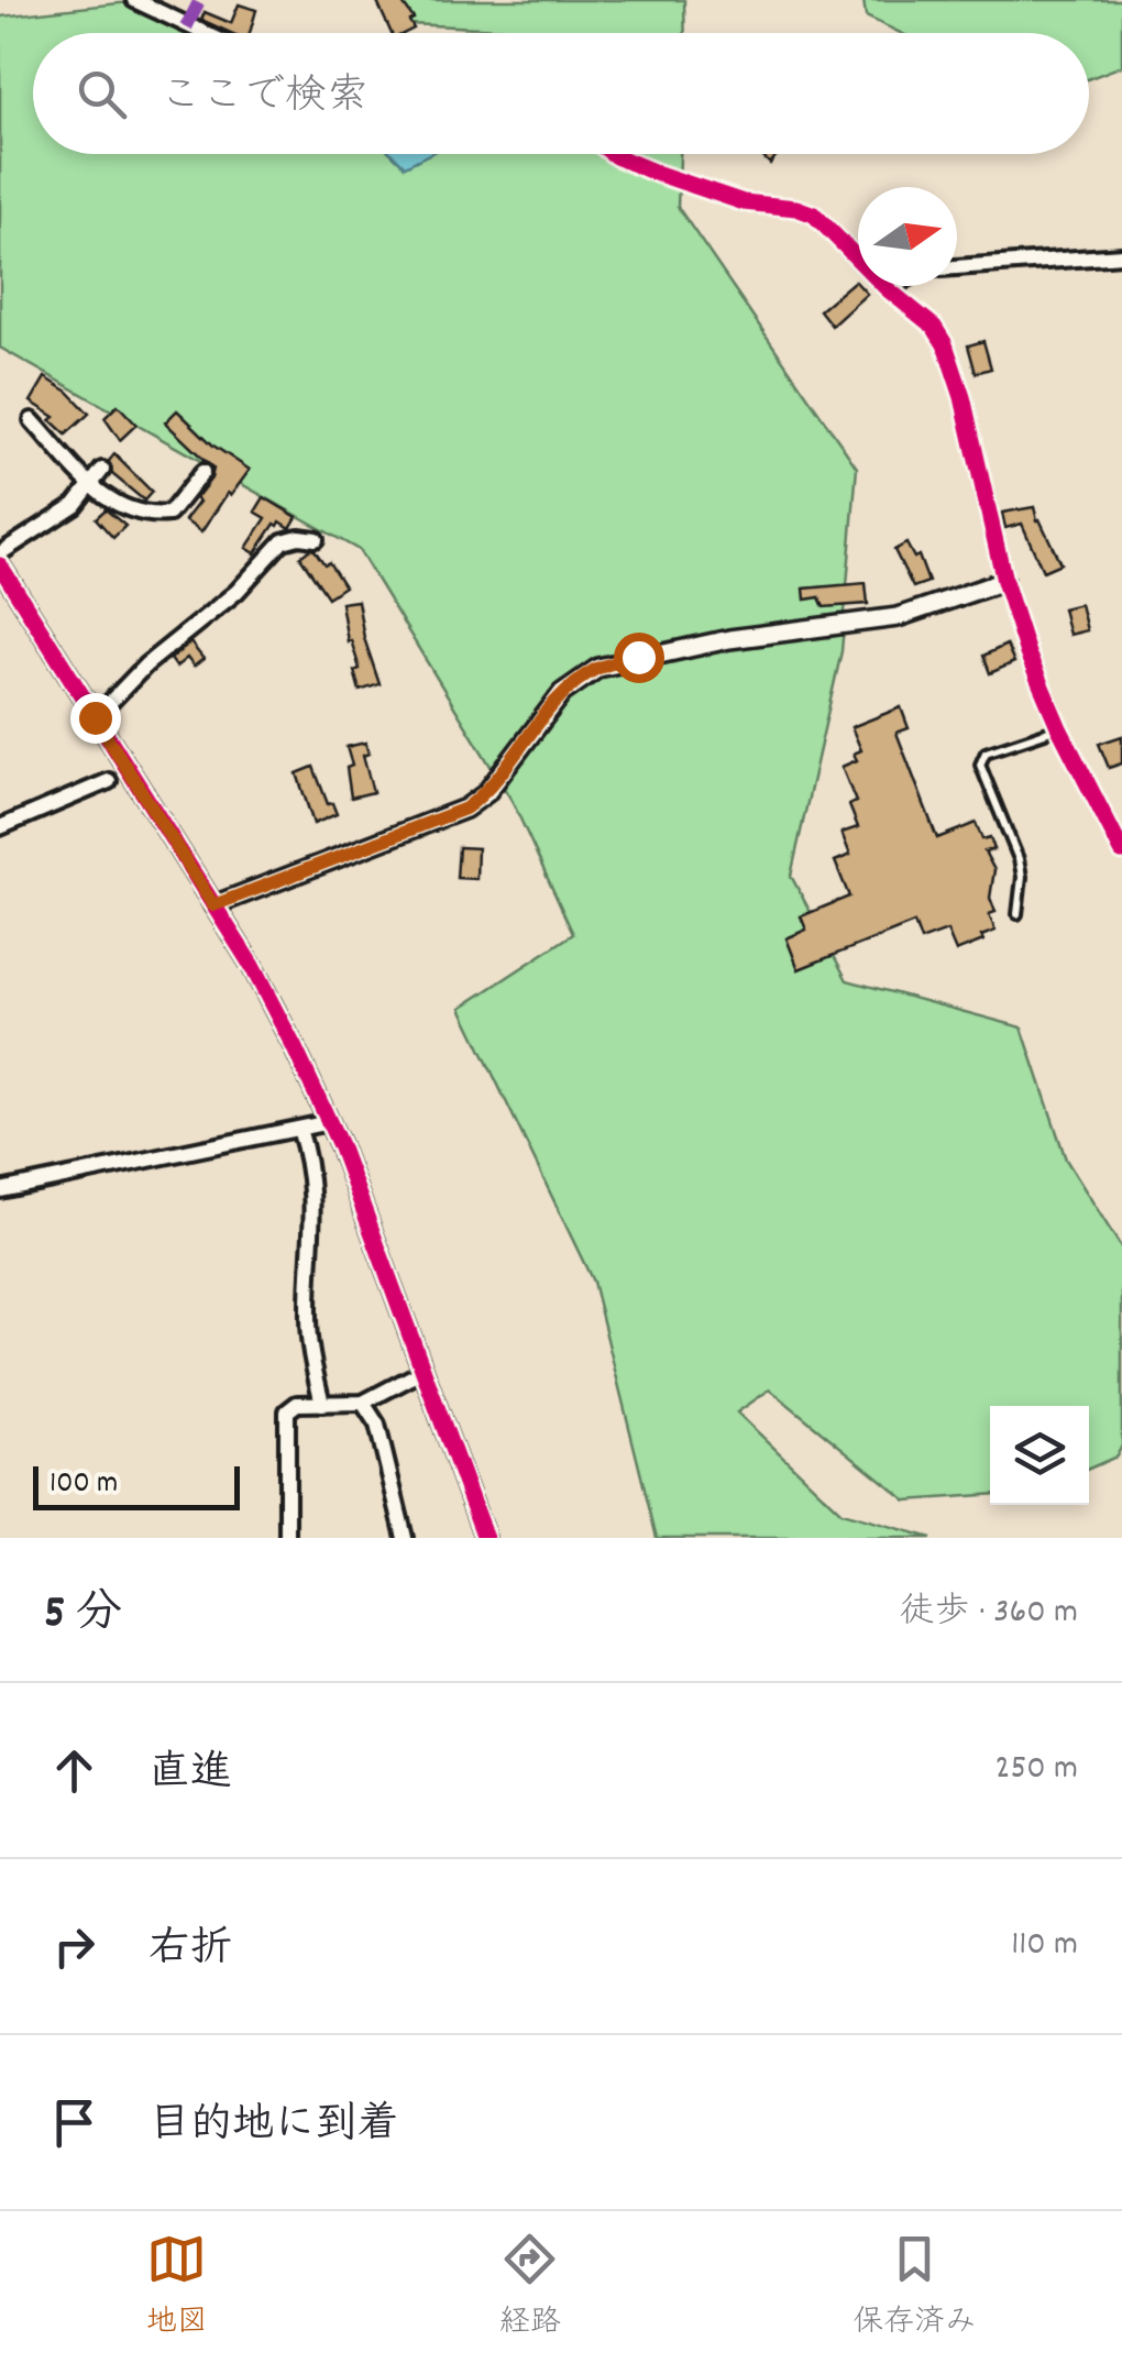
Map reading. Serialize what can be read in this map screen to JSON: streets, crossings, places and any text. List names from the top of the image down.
{
  "scale_bar": "100 m",
  "north": "right",
  "page": {
    "search": "ここで検索",
    "scale": "100 m",
    "heading": ["5 分", "徒歩 · 360 m"],
    "list": [
      ["直進", "250 m"],
      ["右折", "110 m"],
      "目的地に到着"
    ],
    "nav": ["地図", "経路", "保存済み"]
  }
}
